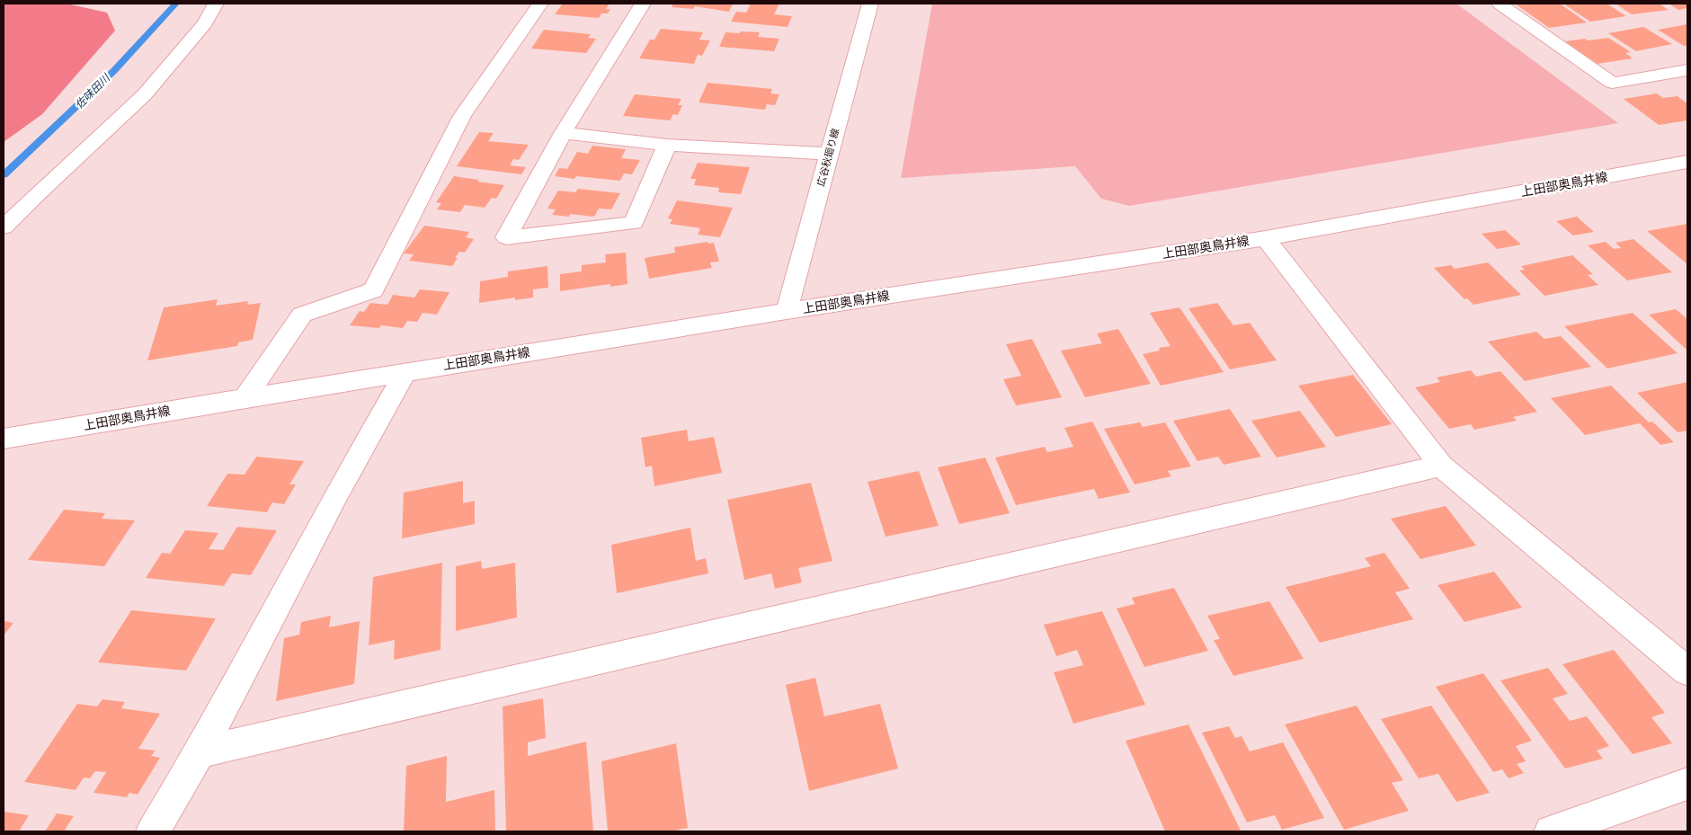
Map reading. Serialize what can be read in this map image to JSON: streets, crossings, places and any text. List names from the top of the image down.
{
  "streets": {
    "street": ["広谷秋廻り線", "上田部奥鳥井線"]
  },
  "crossings": [
    ["広谷秋廻り線", "上田部奥鳥井線"]
  ],
  "water": ["佐味田川"]
}
